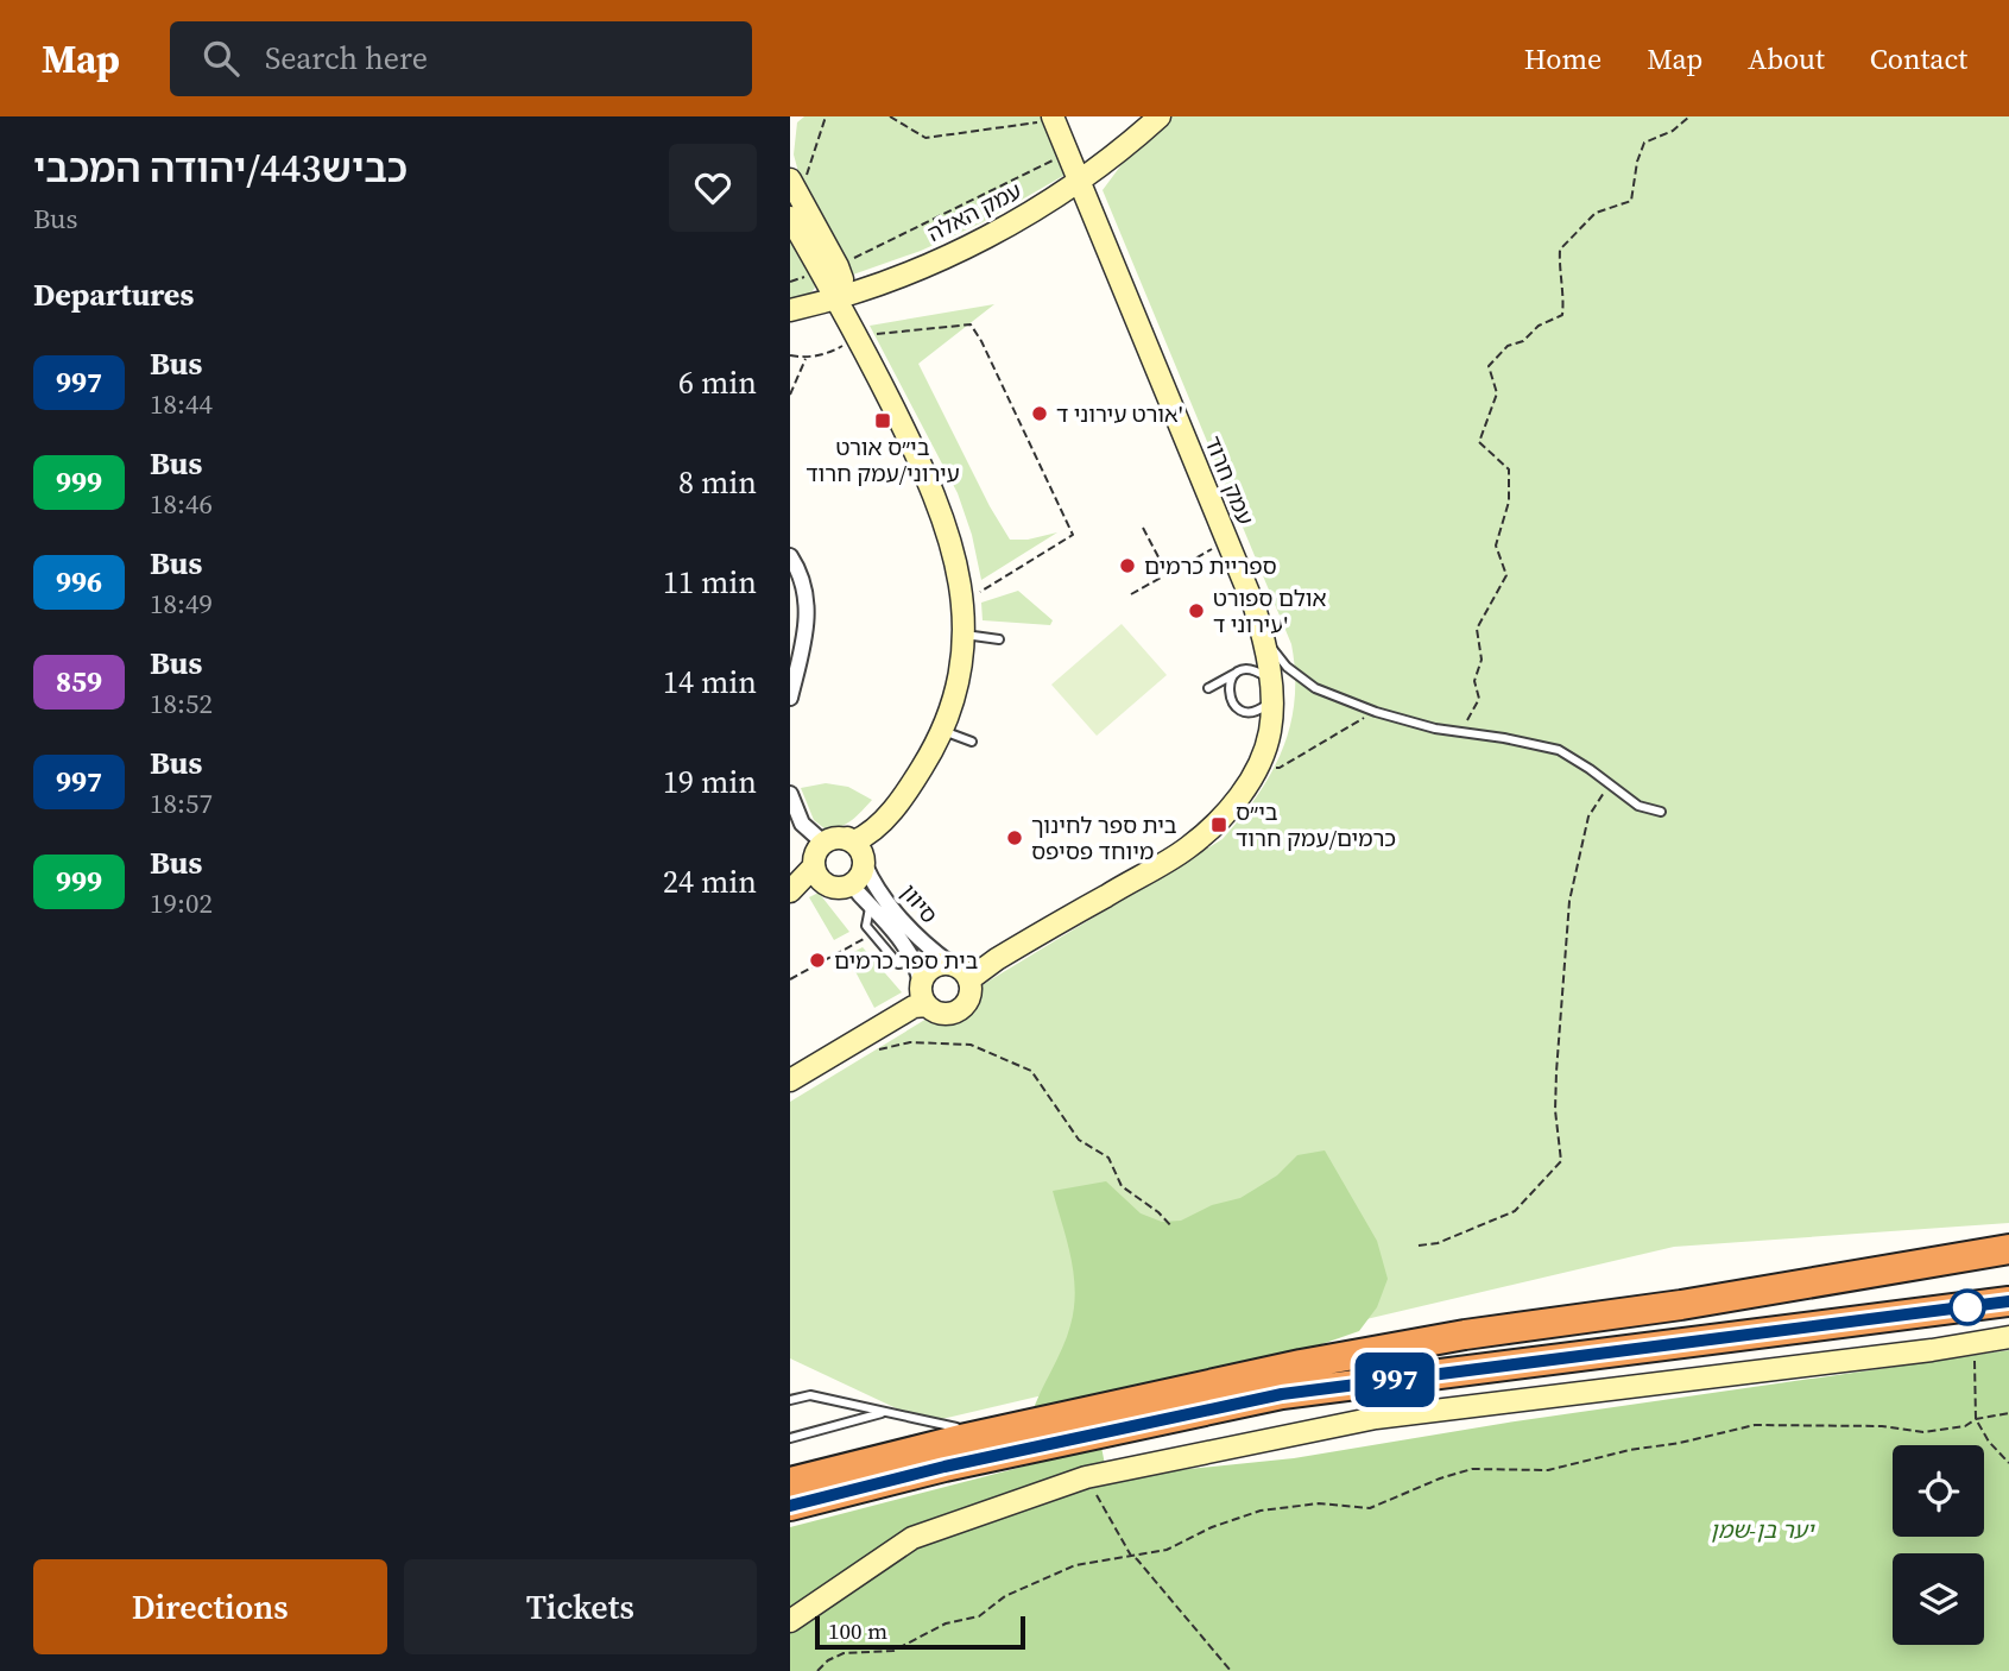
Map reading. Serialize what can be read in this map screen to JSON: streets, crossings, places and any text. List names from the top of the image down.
{
  "streets": {
    "street": ["עמק האלה", "עמק חרוד", "סיוון"]
  },
  "crossings": [
    ["עמק האלה", "עמק חרוד"],
    ["עמק חרוד", "סיוון"]
  ],
  "parks": ["יער בן-שמן"],
  "places": {
    "other": [
      "אורט עירוני ד'",
      "ספריית כרמים",
      "אולם ספורט עירוני ד'",
      "בית ספר לחינוך מיוחד פסיפס",
      "בית ספר כרמים"
    ],
    "transit": ["בי״ס אורט עירוני/עמק חרוד", "בי״ס כרמים/עמק חרוד"]
  },
  "lines": ["bus line 997"],
  "scale_bar": "100 m",
  "page": {
    "header": "Map",
    "search": "Search here",
    "nav": [
      "Home",
      "Map",
      "About",
      "Contact"
    ],
    "heading": [
      ["כביש443/יהודה המכבי", "Bus"],
      "Departures"
    ],
    "on_map": "997",
    "list": [
      {
        "mark": "997",
        "name": "Bus",
        "note": "18:44",
        "value": "6 min"
      },
      {
        "mark": "999",
        "name": "Bus",
        "note": "18:46",
        "value": "8 min"
      },
      {
        "mark": "996",
        "name": "Bus",
        "note": "18:49",
        "value": "11 min"
      },
      {
        "mark": "859",
        "name": "Bus",
        "note": "18:52",
        "value": "14 min"
      },
      {
        "mark": "997",
        "name": "Bus",
        "note": "18:57",
        "value": "19 min"
      },
      {
        "mark": "999",
        "name": "Bus",
        "note": "19:02",
        "value": "24 min"
      }
    ],
    "buttons": ["Directions", "Tickets"],
    "scale": "100 m"
  }
}
